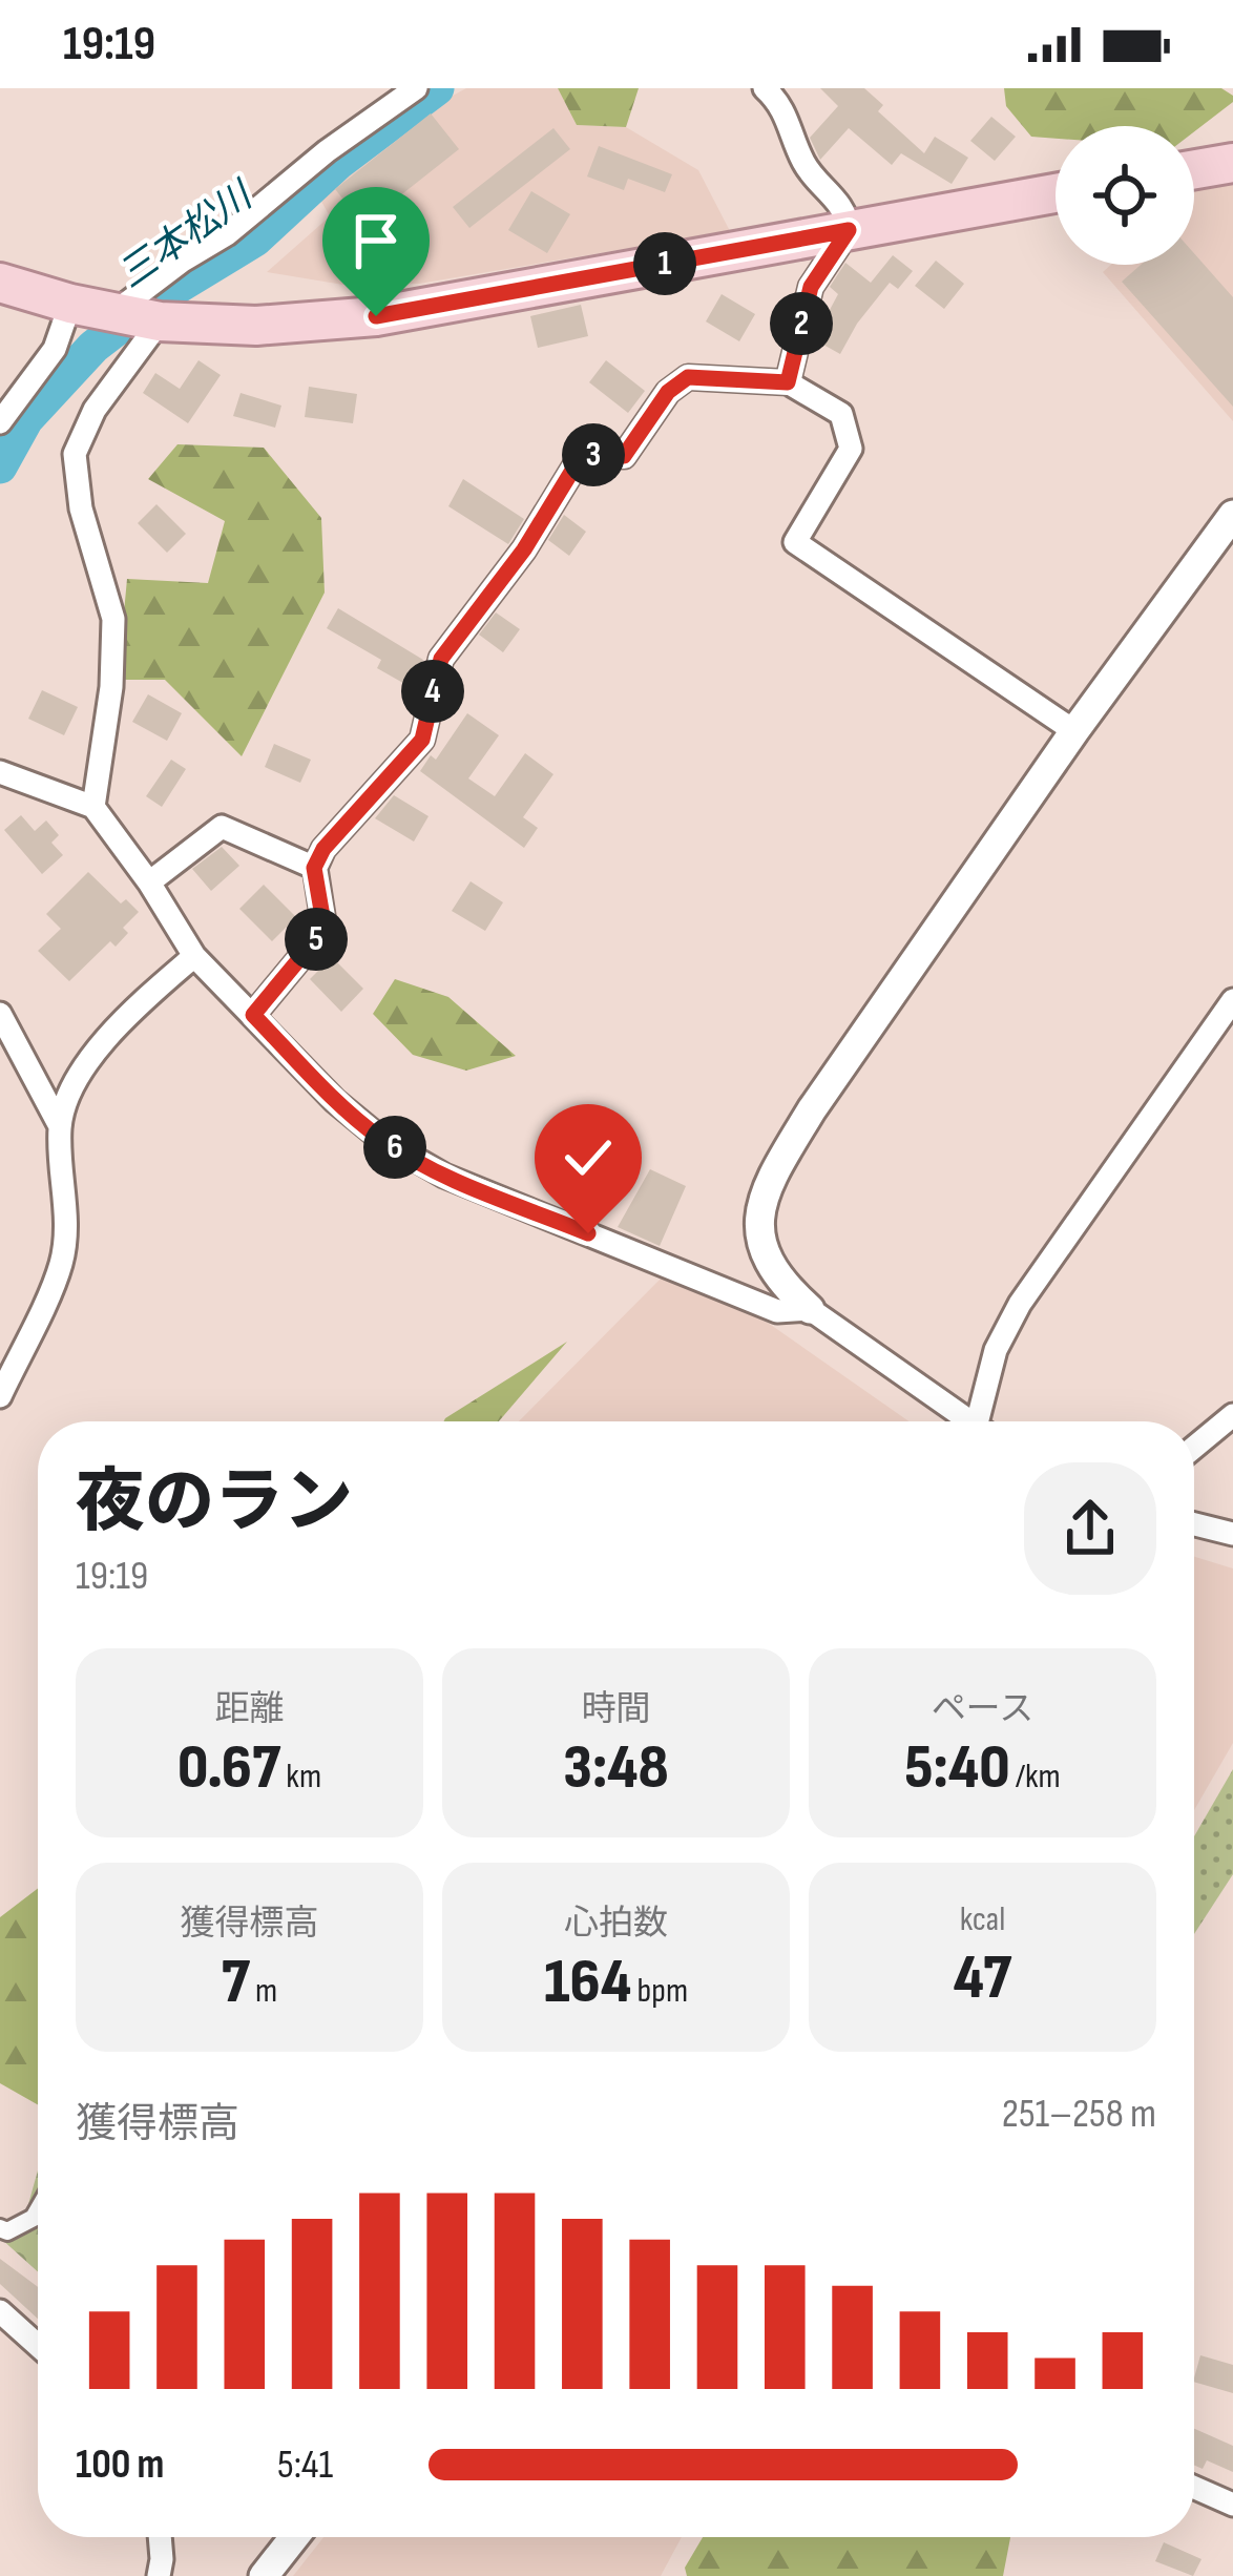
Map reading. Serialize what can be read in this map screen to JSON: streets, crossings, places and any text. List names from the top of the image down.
{
  "water": ["三本松川"],
  "page": {
    "status": "19:19",
    "pins": [
      "1",
      "2",
      "3",
      "4",
      "5",
      "6"
    ],
    "heading": ["夜のラン", "19:19"],
    "stats": [
      ["距離", "0.67 km"],
      ["時間", "3:48"],
      ["ペース", "5:40 /km"],
      ["獲得標高", "7 m"],
      ["心拍数", "164 bpm"],
      ["kcal", "47"]
    ],
    "chart": ["獲得標高", "251–258 m"],
    "list": [
      {
        "name": "100 m",
        "note": "5:41"
      }
    ]
  }
}
